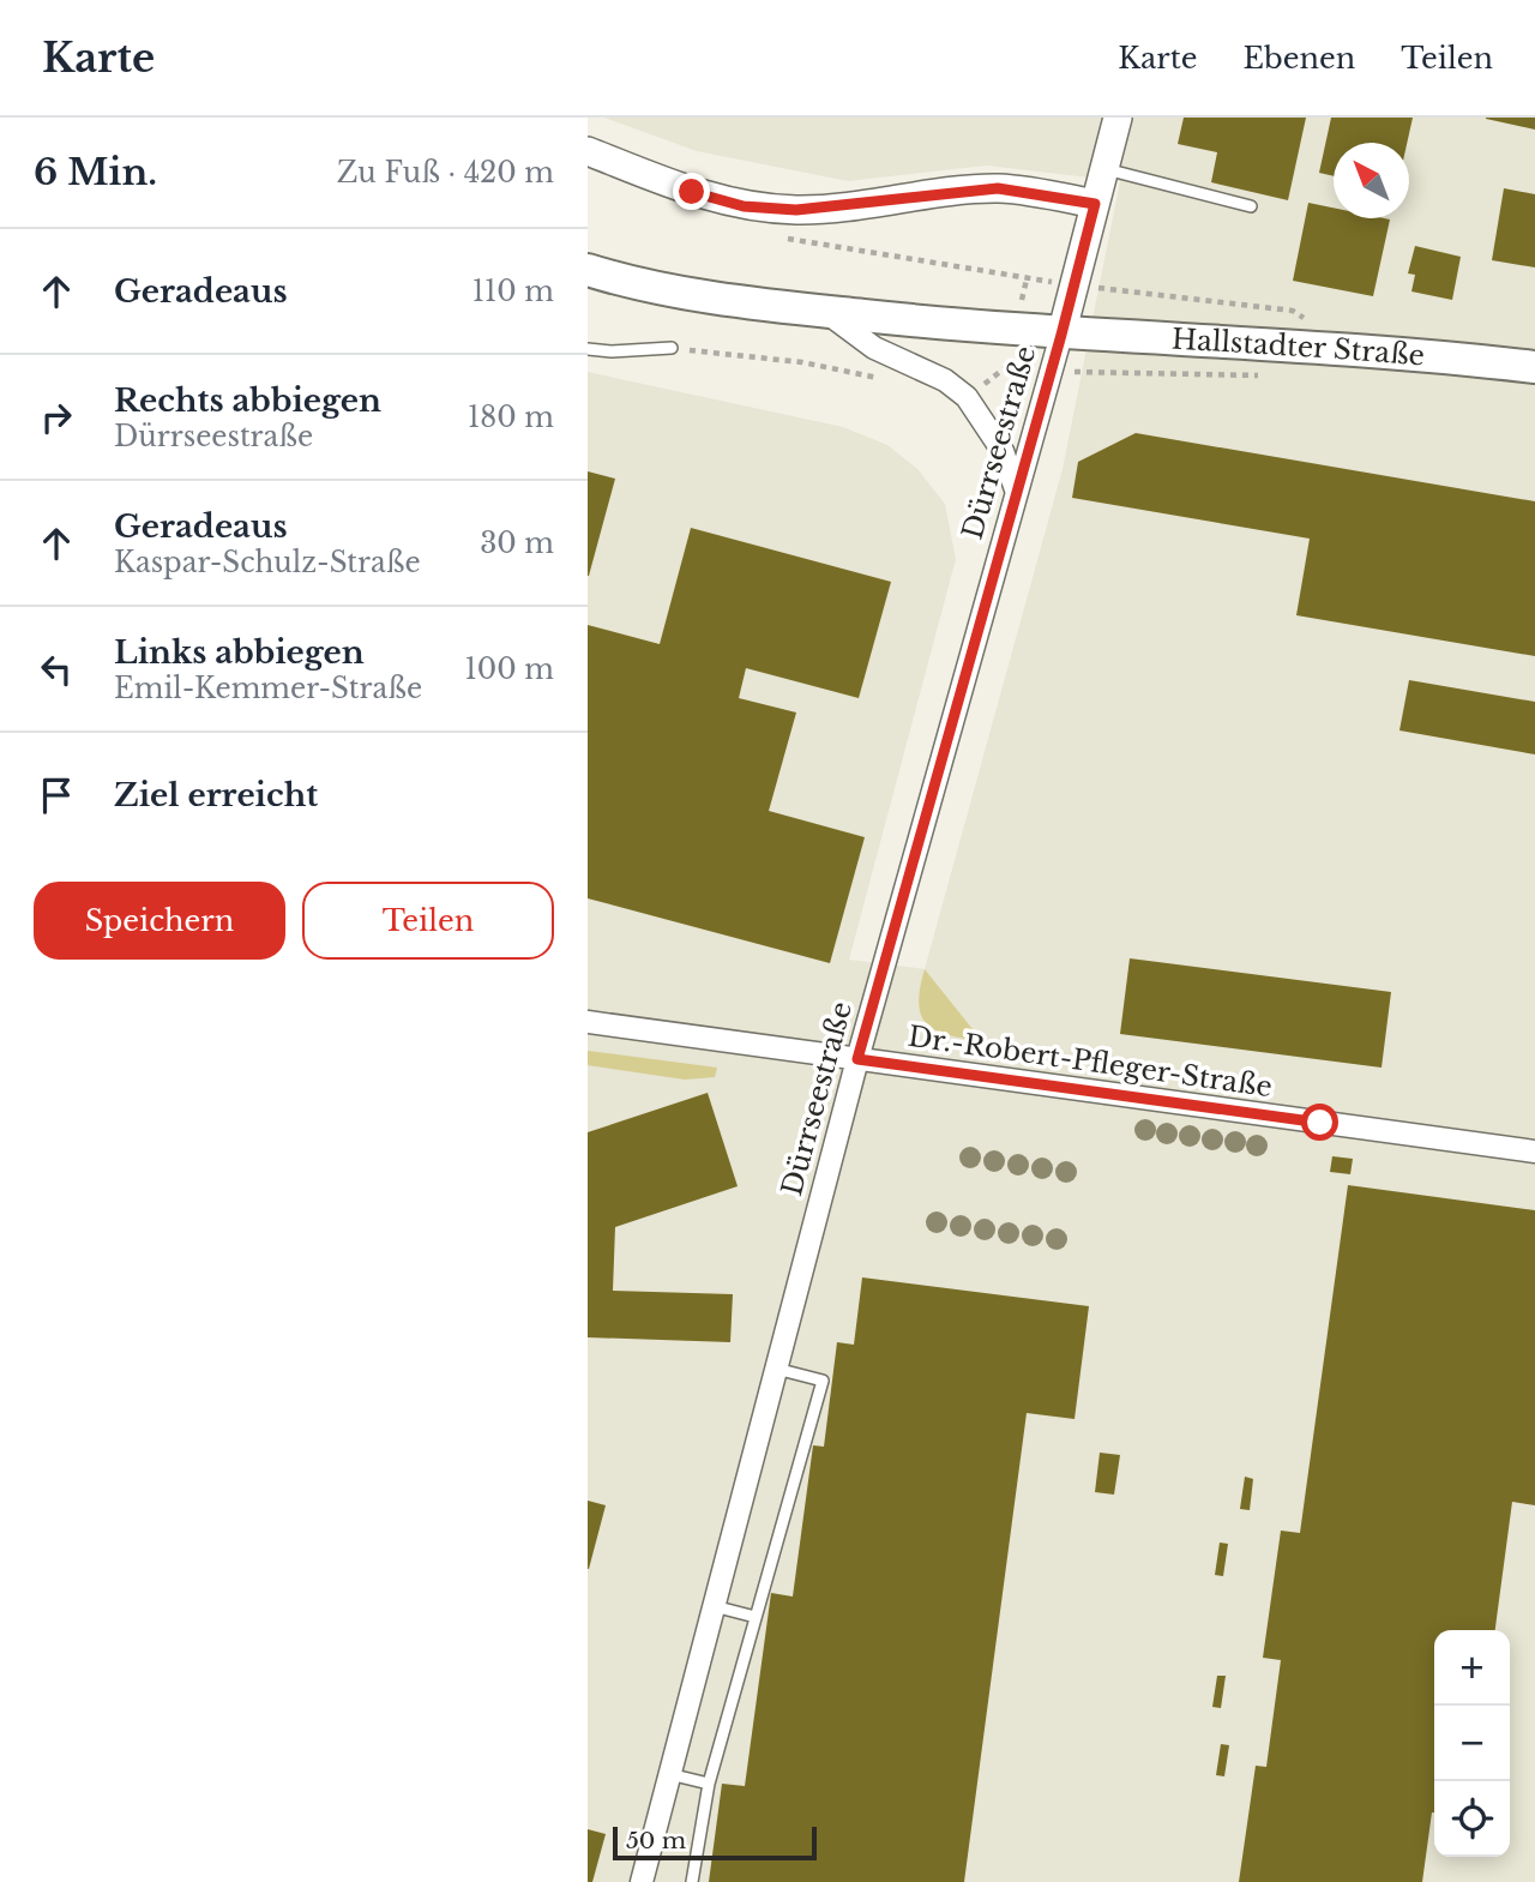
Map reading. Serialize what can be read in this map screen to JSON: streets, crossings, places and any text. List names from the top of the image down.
{
  "streets": {
    "main road": ["Hallstadter Straße"],
    "street": ["Dürrseestraße", "Dr.-Robert-Pfleger-Straße"]
  },
  "crossings": [
    ["Hallstadter Straße", "Dürrseestraße"],
    ["Dürrseestraße", "Dr.-Robert-Pfleger-Straße"]
  ],
  "scale_bar": "50 m",
  "north": "top left",
  "page": {
    "header": "Karte",
    "nav": ["Karte", "Ebenen", "Teilen"],
    "heading": ["6 Min.", "Zu Fuß · 420 m"],
    "list": [
      ["Geradeaus", "110 m"],
      ["Rechts abbiegen", "Dürrseestraße", "180 m"],
      ["Geradeaus", "Kaspar-Schulz-Straße", "30 m"],
      ["Links abbiegen", "Emil-Kemmer-Straße", "100 m"],
      "Ziel erreicht"
    ],
    "buttons": ["Speichern", "Teilen"],
    "map_buttons": ["+", "−"],
    "scale": "50 m"
  }
}
